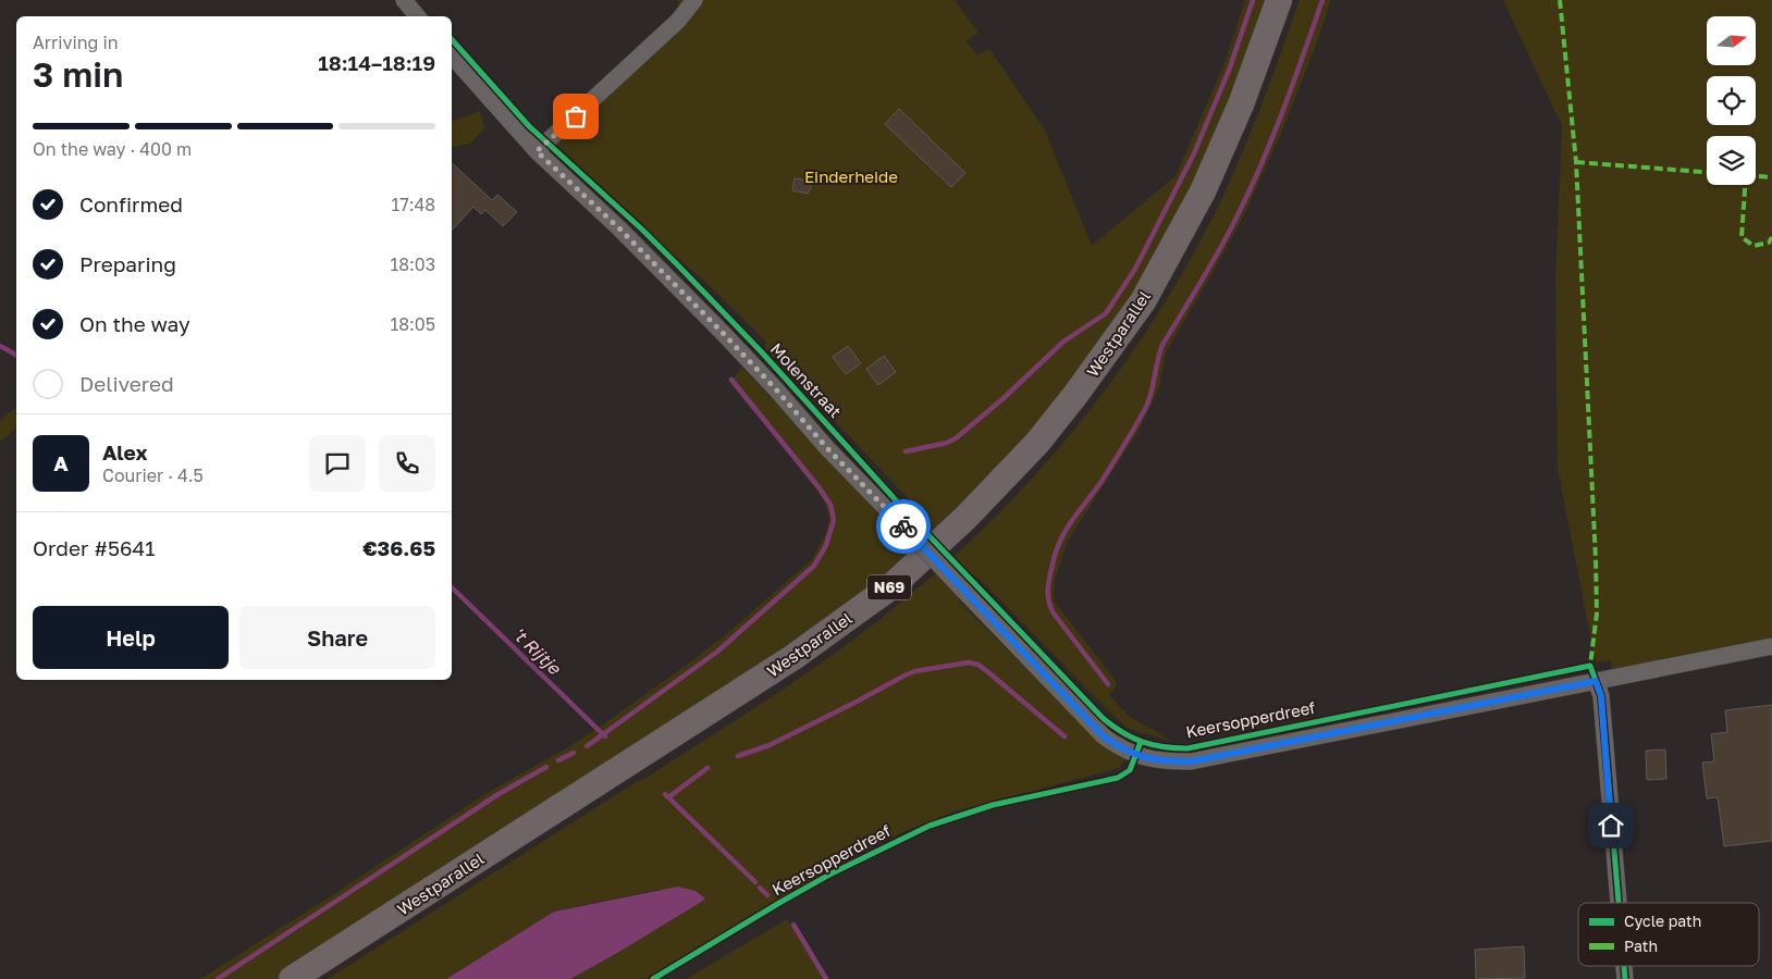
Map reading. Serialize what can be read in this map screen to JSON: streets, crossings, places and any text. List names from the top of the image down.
{
  "streets": {
    "main road": ["Westparallel", "N69"],
    "street": ["Molenstraat", "Keersopperdreef"]
  },
  "crossings": [
    ["Molenstraat", "Keersopperdreef"]
  ],
  "water": ["'t Rijtje"],
  "parks": ["Einderheide"],
  "legend": ["Cycle path", "Path"],
  "north": "right",
  "page": {
    "heading": ["3 min", "Arriving in", "18:14–18:19"],
    "panel": [
      "Alex",
      "Courier · 4.5",
      "Order #5641",
      "€36.65"
    ],
    "bar": "On the way · 400 m",
    "list": [
      ["Confirmed", "17:48"],
      ["Preparing", "18:03"],
      ["On the way", "18:05"],
      "Delivered"
    ],
    "round": "A",
    "buttons": ["Help", "Share"]
  }
}
